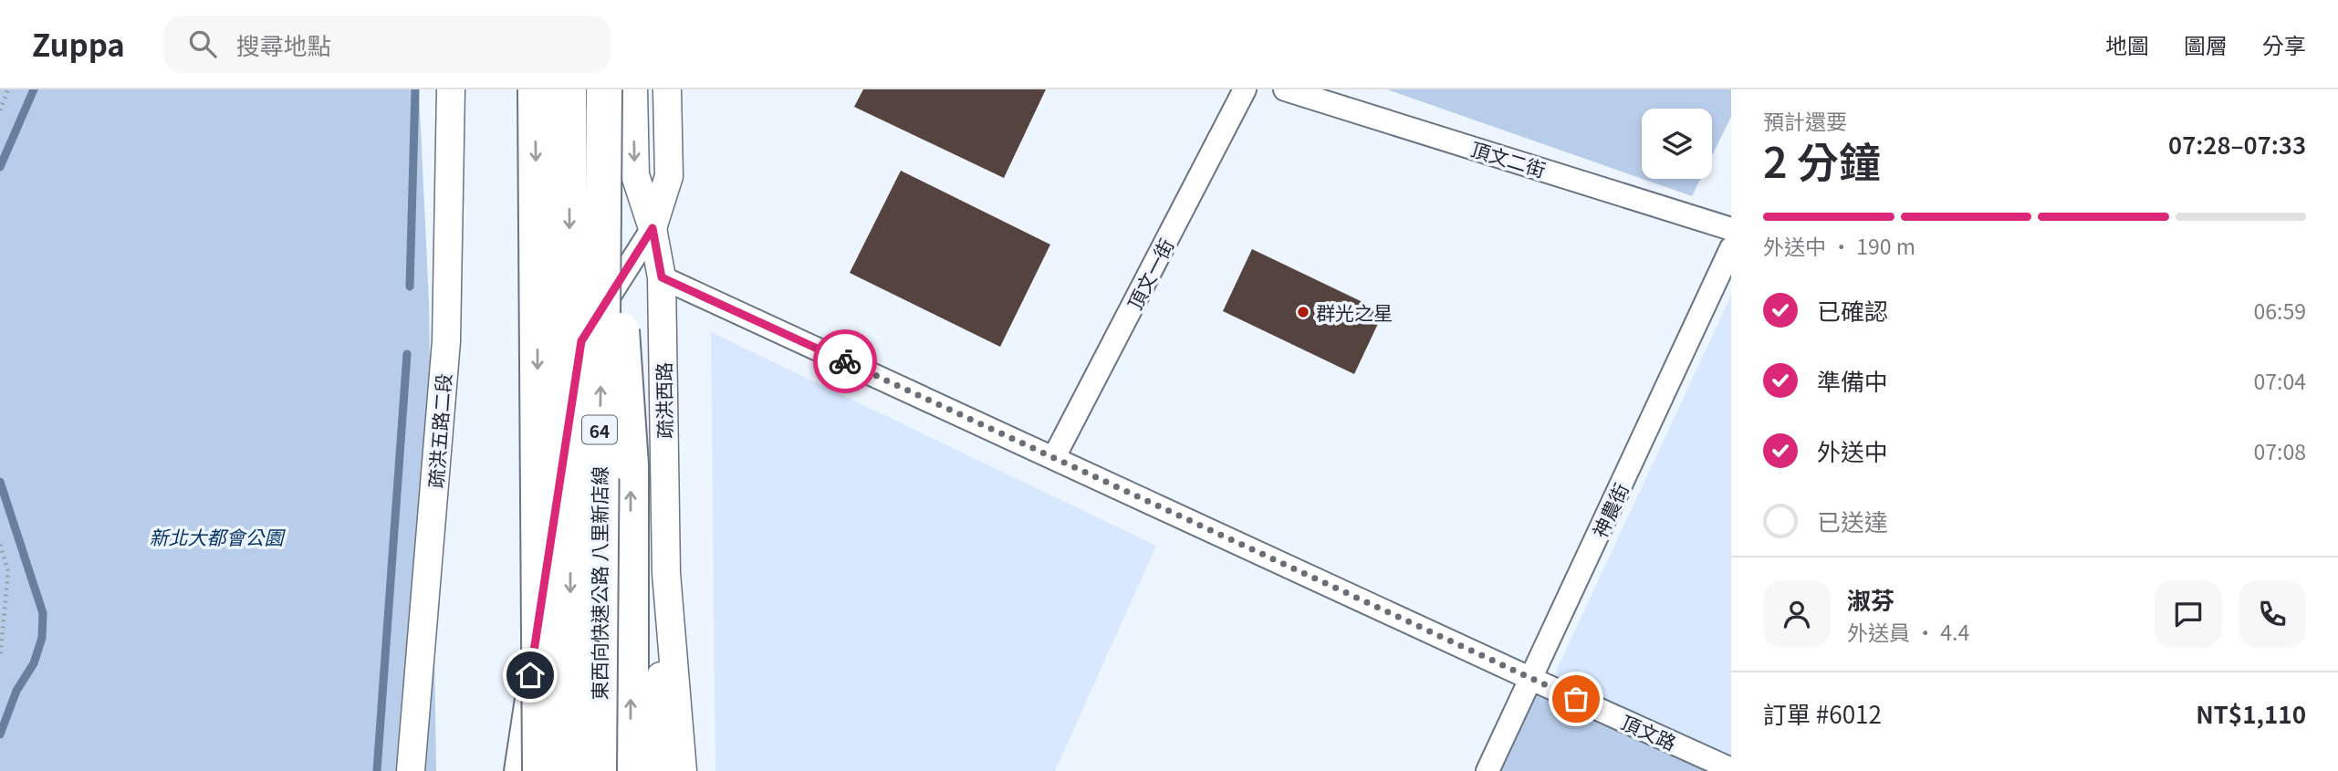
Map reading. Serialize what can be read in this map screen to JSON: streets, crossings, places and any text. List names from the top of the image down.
{
  "streets": {
    "highway": ["64", "東西向快速公路 八里新店線"],
    "street": [
      "頂文二街",
      "頂文一街",
      "疏洪西路",
      "疏洪五路二段",
      "神農街",
      "頂文路"
    ]
  },
  "crossings": [
    ["頂文一街", "頂文路"],
    ["疏洪西路", "頂文路"],
    ["神農街", "頂文路"]
  ],
  "parks": ["新北大都會公園"],
  "places": ["群光之星"],
  "page": {
    "header": "Zuppa",
    "search": "搜尋地點",
    "nav": ["地圖", "圖層", "分享"],
    "heading": ["2 分鐘", "預計還要", "07:28–07:33"],
    "panel": [
      "淑芬",
      "外送員 · 4.4",
      "訂單 #6012",
      "NT$1,110"
    ],
    "bar": "外送中 · 190 m",
    "list": [
      ["已確認", "06:59"],
      ["準備中", "07:04"],
      ["外送中", "07:08"],
      "已送達"
    ]
  }
}
